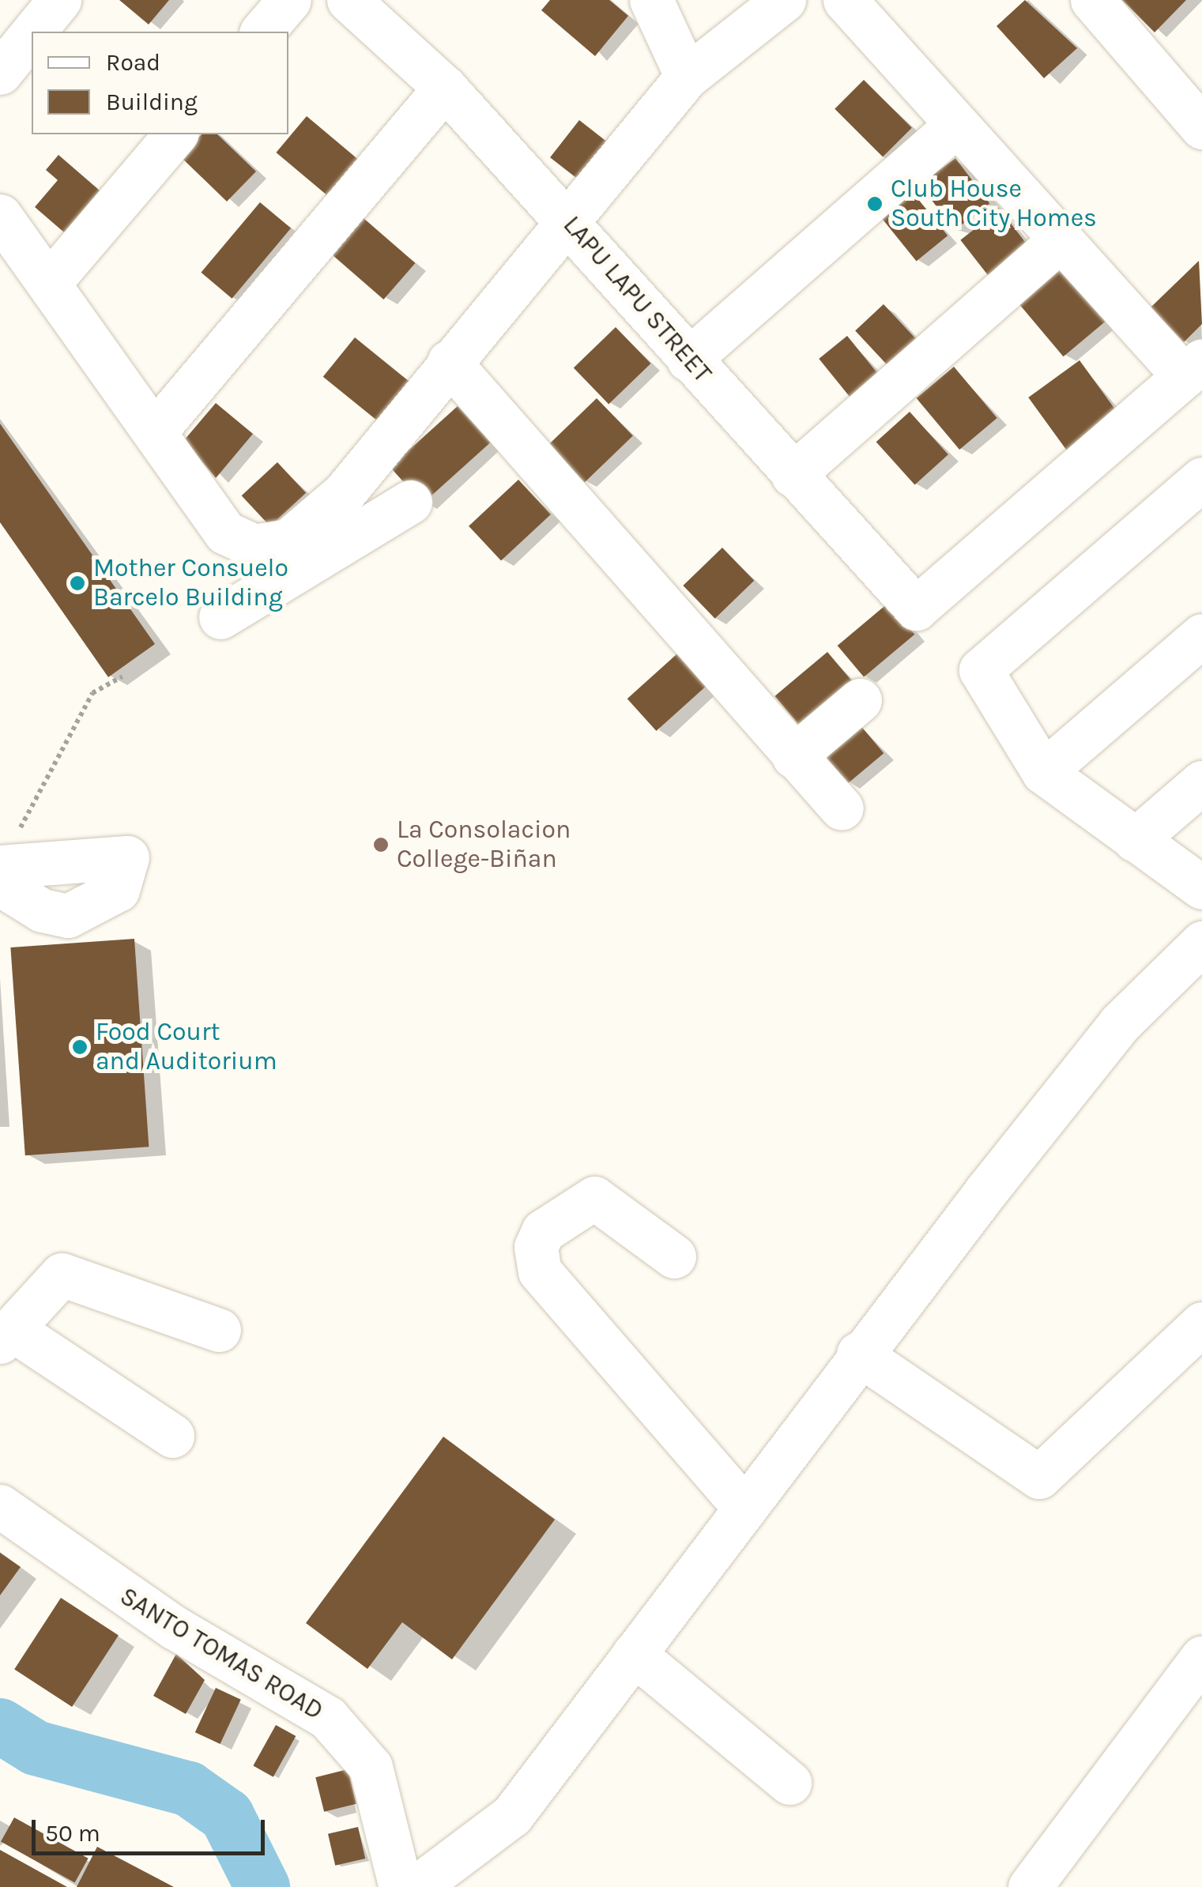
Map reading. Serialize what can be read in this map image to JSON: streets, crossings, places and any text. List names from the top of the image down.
{
  "streets": {
    "street": ["LAPU LAPU STREET", "SANTO TOMAS ROAD"]
  },
  "places": [
    "Club House South City Homes",
    "Mother Consuelo Barcelo Building",
    "La Consolacion College-Biñan",
    "Food Court and Auditorium"
  ],
  "legend": ["Road", "Building"],
  "scale_bar": "50 m"
}
